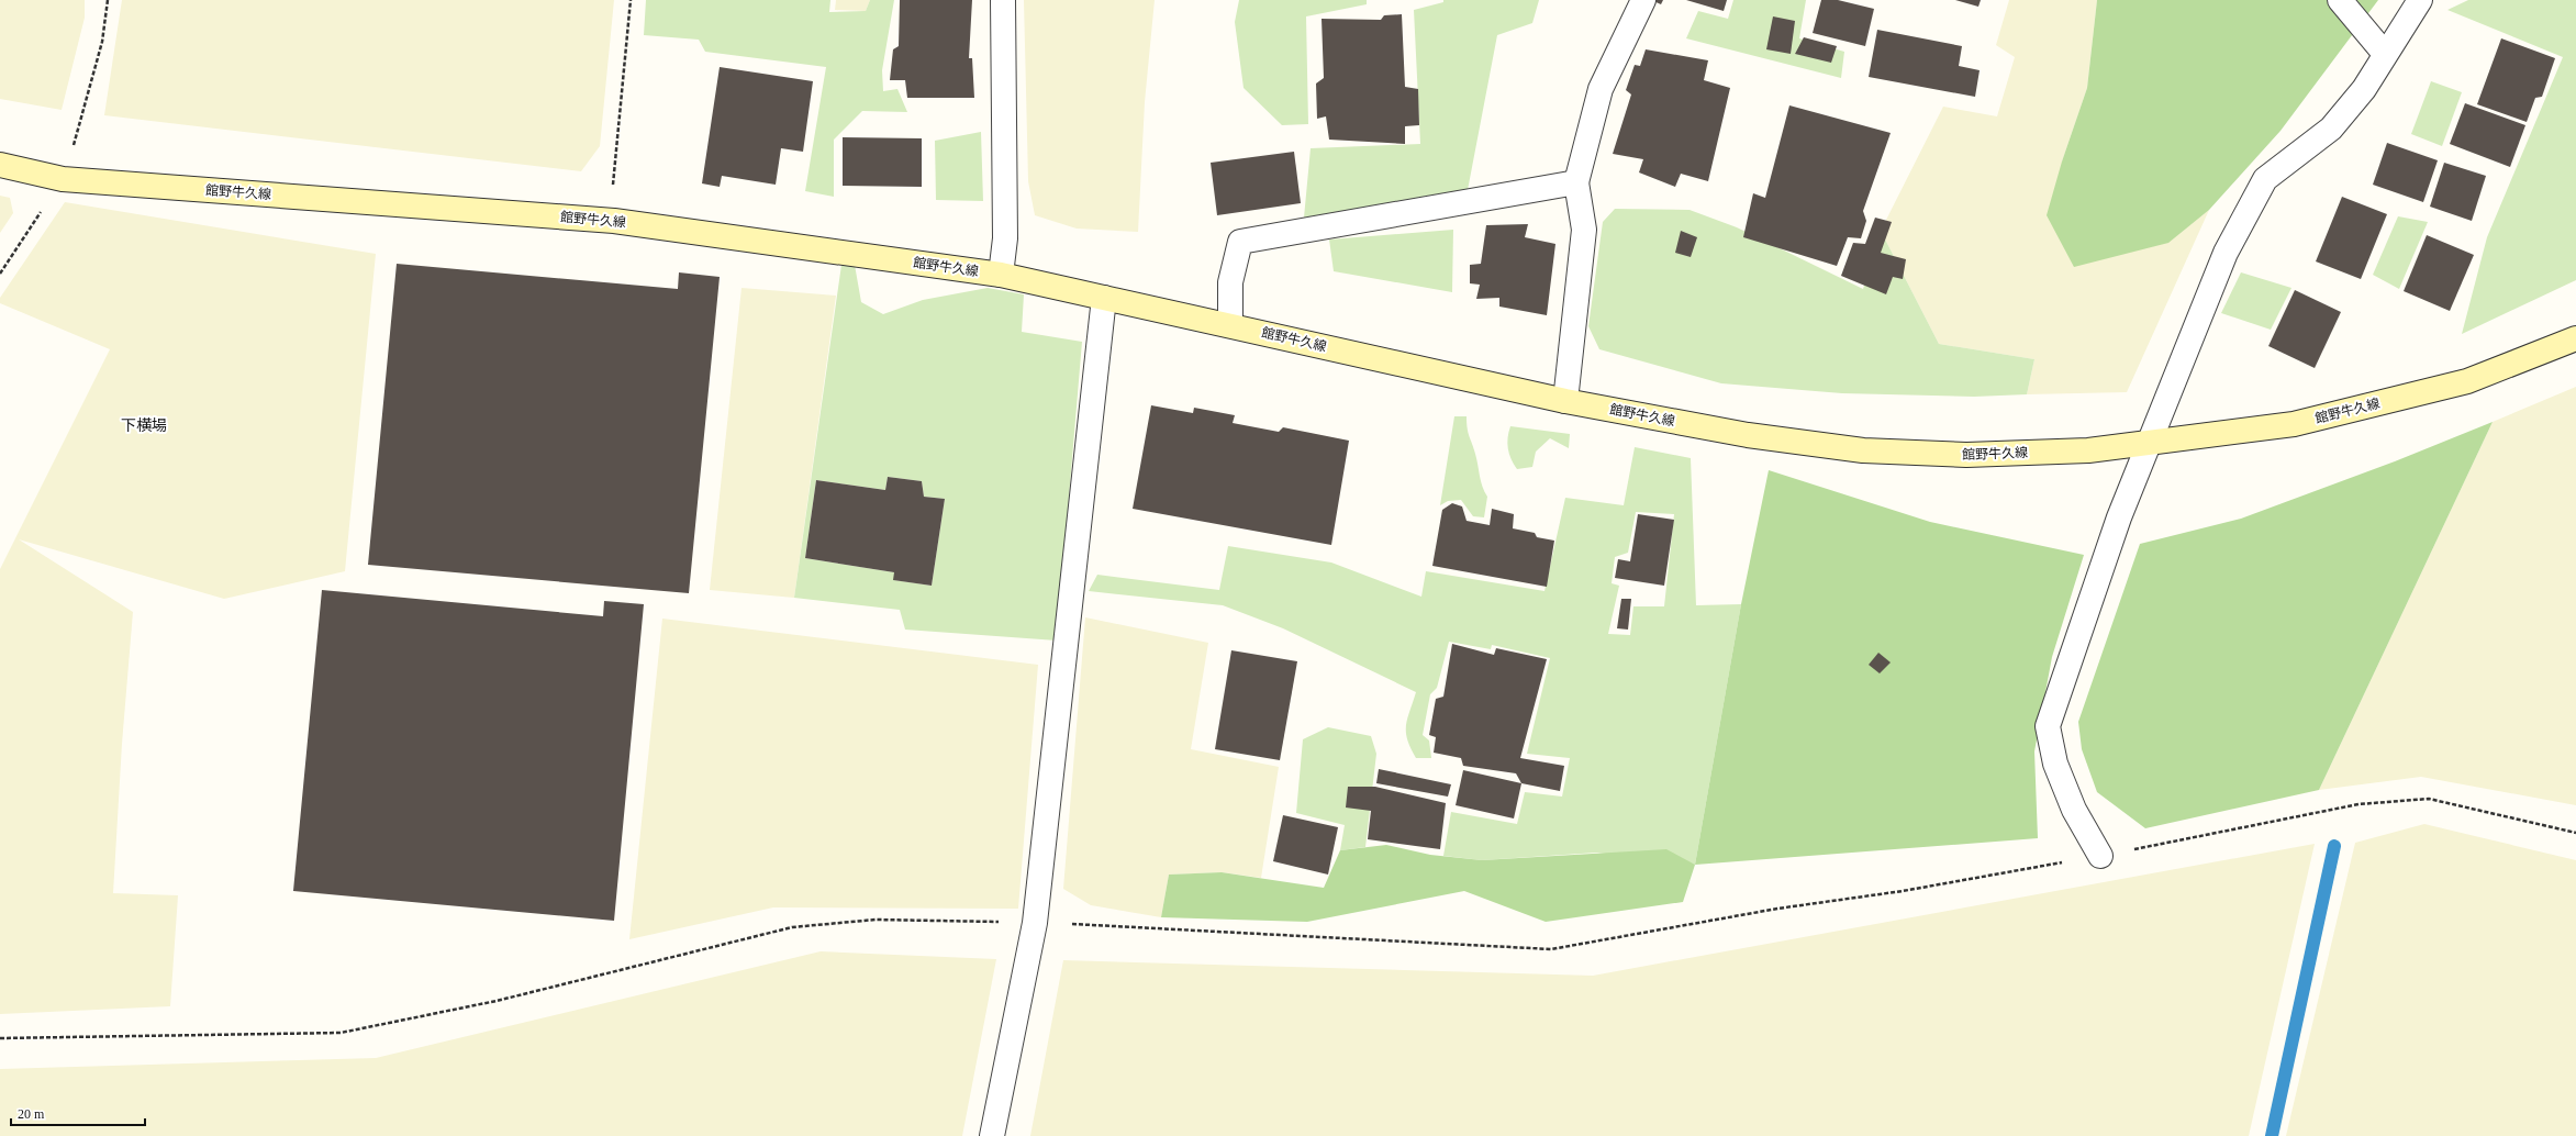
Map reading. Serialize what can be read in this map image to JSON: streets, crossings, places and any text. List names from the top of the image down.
{
  "streets": {
    "main road": ["館野牛久線"]
  },
  "districts": ["下横場"],
  "scale_bar": "20 m"
}
